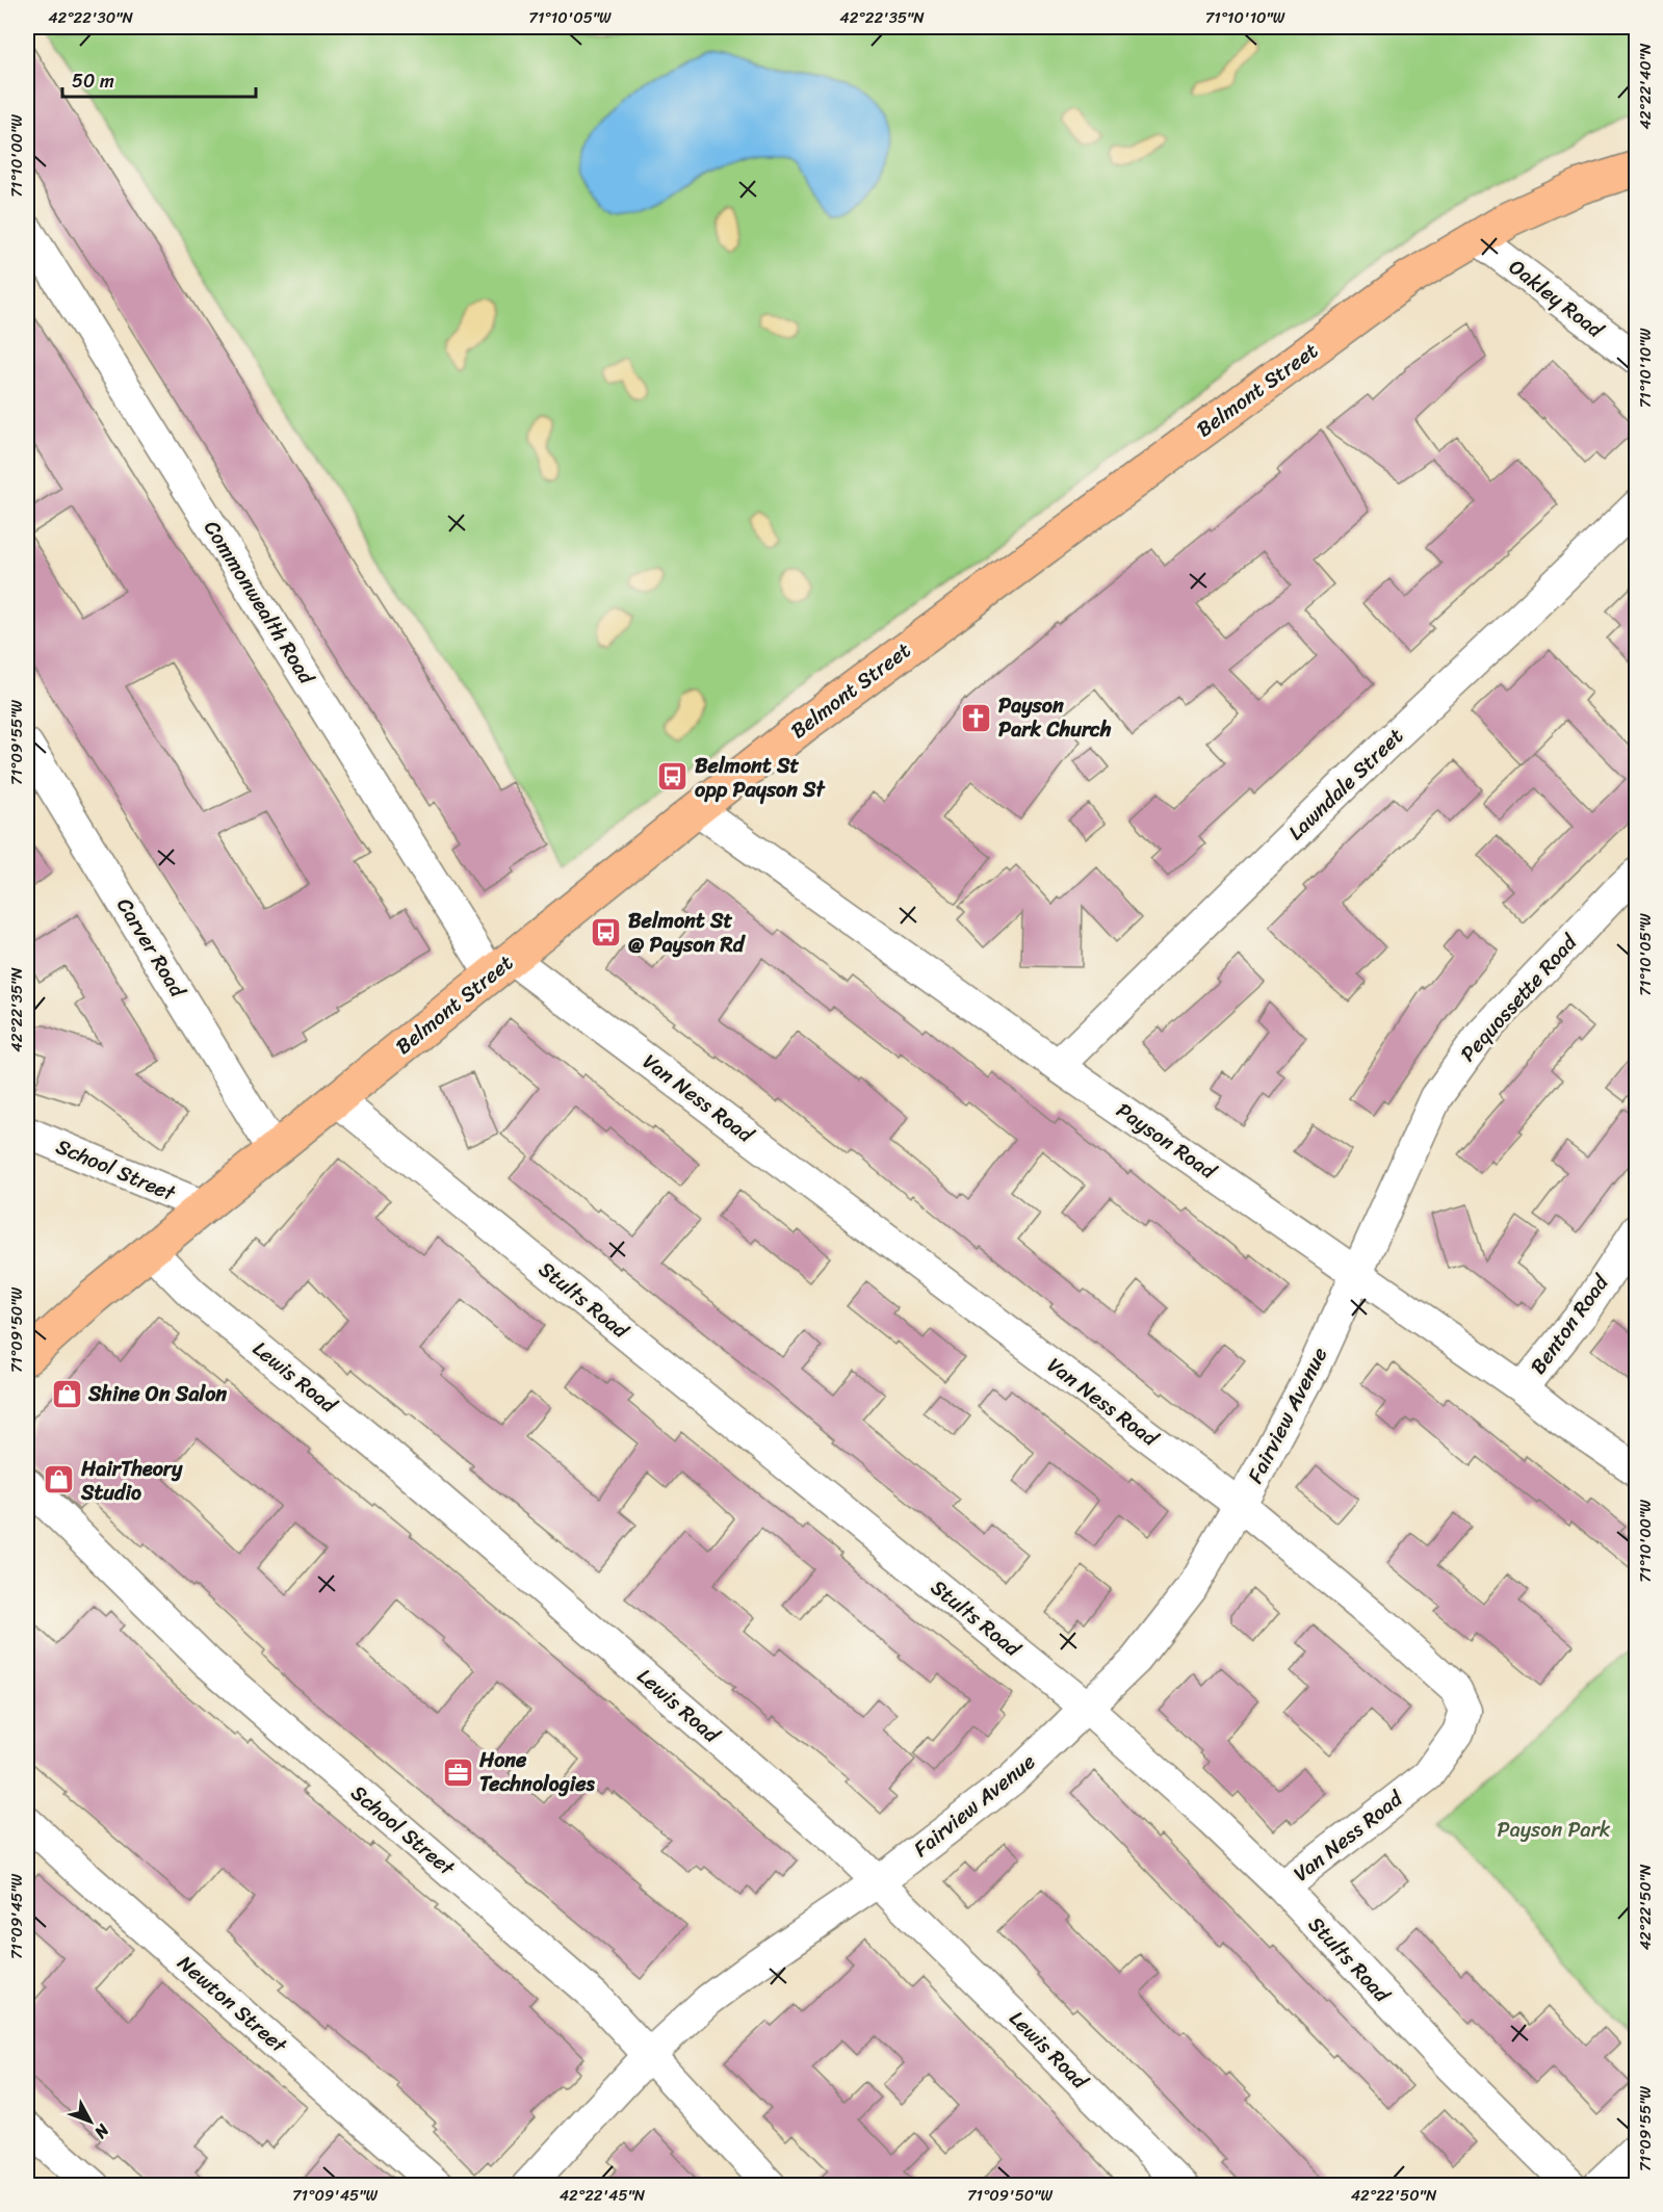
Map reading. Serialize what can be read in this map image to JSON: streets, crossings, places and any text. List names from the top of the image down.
{
  "streets": {
    "main road": ["Belmont Street"],
    "street": [
      "Oakley Road",
      "Commonwealth Road",
      "Lawndale Street",
      "Carver Road",
      "Pequossette Road",
      "Van Ness Road",
      "Payson Road",
      "School Street",
      "Stults Road",
      "Benton Road",
      "Lewis Road",
      "Fairview Avenue",
      "Newton Street"
    ]
  },
  "crossings": [
    ["Oakley Road", "Belmont Street"],
    ["Belmont Street", "Commonwealth Road"],
    ["Belmont Street", "Carver Road"],
    ["Belmont Street", "Van Ness Road"],
    ["Belmont Street", "Payson Road"],
    ["Belmont Street", "School Street"],
    ["Belmont Street", "Stults Road"],
    ["Belmont Street", "Lewis Road"],
    ["Commonwealth Road", "Van Ness Road"],
    ["Lawndale Street", "Payson Road"],
    ["Pequossette Road", "Payson Road"],
    ["Pequossette Road", "Fairview Avenue"],
    ["Van Ness Road", "Stults Road"],
    ["Van Ness Road", "Fairview Avenue"],
    ["Payson Road", "Benton Road"],
    ["Payson Road", "Fairview Avenue"],
    ["School Street", "Fairview Avenue"],
    ["Stults Road", "Fairview Avenue"],
    ["Lewis Road", "Fairview Avenue"]
  ],
  "parks": ["Payson Park"],
  "places": {
    "church": ["Payson Park Church"],
    "bus stop": ["Belmont St opp Payson St", "Belmont St @ Payson Rd"],
    "shop": ["Shine On Salon", "HairTheory Studio"],
    "office": ["Hone Technologies"]
  },
  "scale_bar": "50 m",
  "north": "bottom right",
  "coordinates": [
    "42°22'30\"N",
    "71°10'05\"W",
    "42°22'35\"N",
    "71°10'10\"W",
    "42°22'40\"N",
    "71°10'00\"W",
    "71°09'55\"W",
    "71°09'50\"W",
    "42°22'50\"N",
    "71°09'45\"W",
    "42°22'45\"N"
  ]
}
